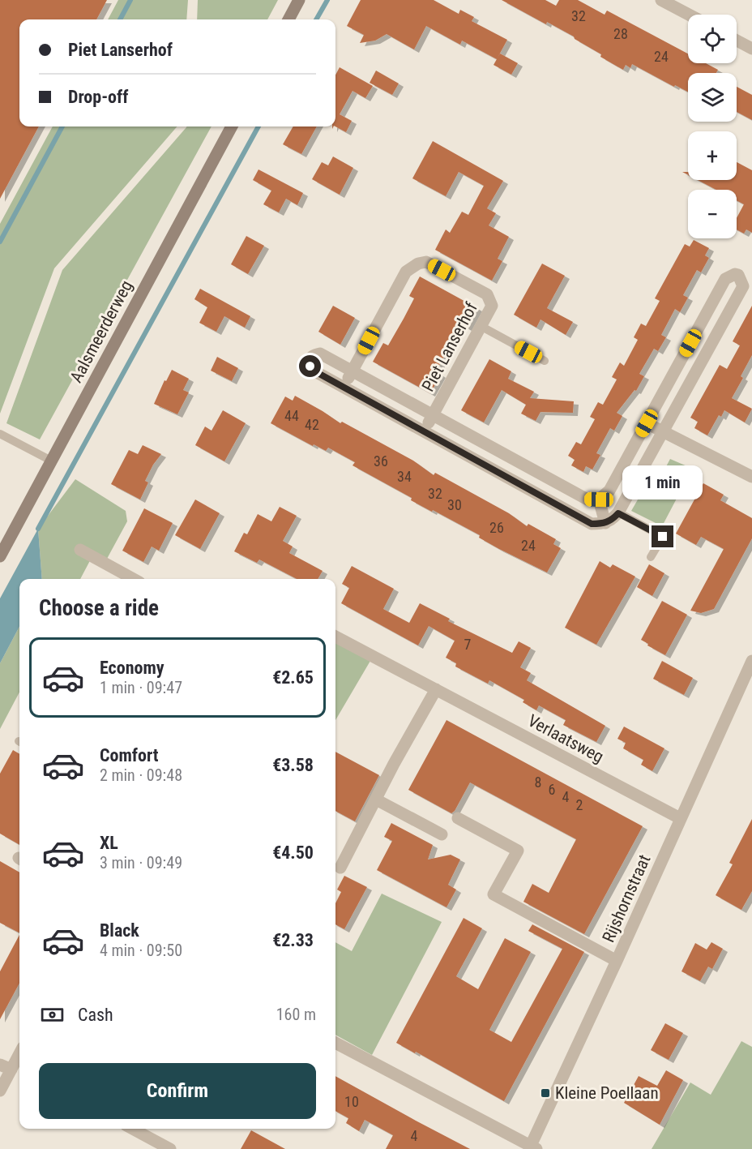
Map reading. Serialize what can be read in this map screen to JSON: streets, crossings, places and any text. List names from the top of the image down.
{
  "streets": {
    "street": [
      "Aalsmeerderweg",
      "Piet Lanserhof",
      "Verlaatsweg",
      "Rijshornstraat"
    ]
  },
  "crossings": [
    ["Verlaatsweg", "Rijshornstraat"]
  ],
  "places": {
    "transit": ["Kleine Poellaan"]
  },
  "house_numbers": [
    "32",
    "28",
    "24",
    "44",
    "42",
    "36",
    "34",
    "32",
    "30",
    "26",
    "24",
    "7",
    "8",
    "6",
    "4",
    "2",
    "10",
    "4"
  ],
  "page": {
    "map_buttons": ["+", "−"],
    "banner": ["Piet Lanserhof", "Drop-off"],
    "bubble": "1 min",
    "heading": "Choose a ride",
    "list": [
      {
        "name": "Economy",
        "note": "1 min · 09:47",
        "value": "€2.65"
      },
      {
        "name": "Comfort",
        "note": "2 min · 09:48",
        "value": "€3.58"
      },
      {
        "name": "XL",
        "note": "3 min · 09:49",
        "value": "€4.50"
      },
      {
        "name": "Black",
        "note": "4 min · 09:50",
        "value": "€2.33"
      }
    ],
    "pay": ["Cash", "160 m"],
    "buttons": "Confirm"
  }
}
